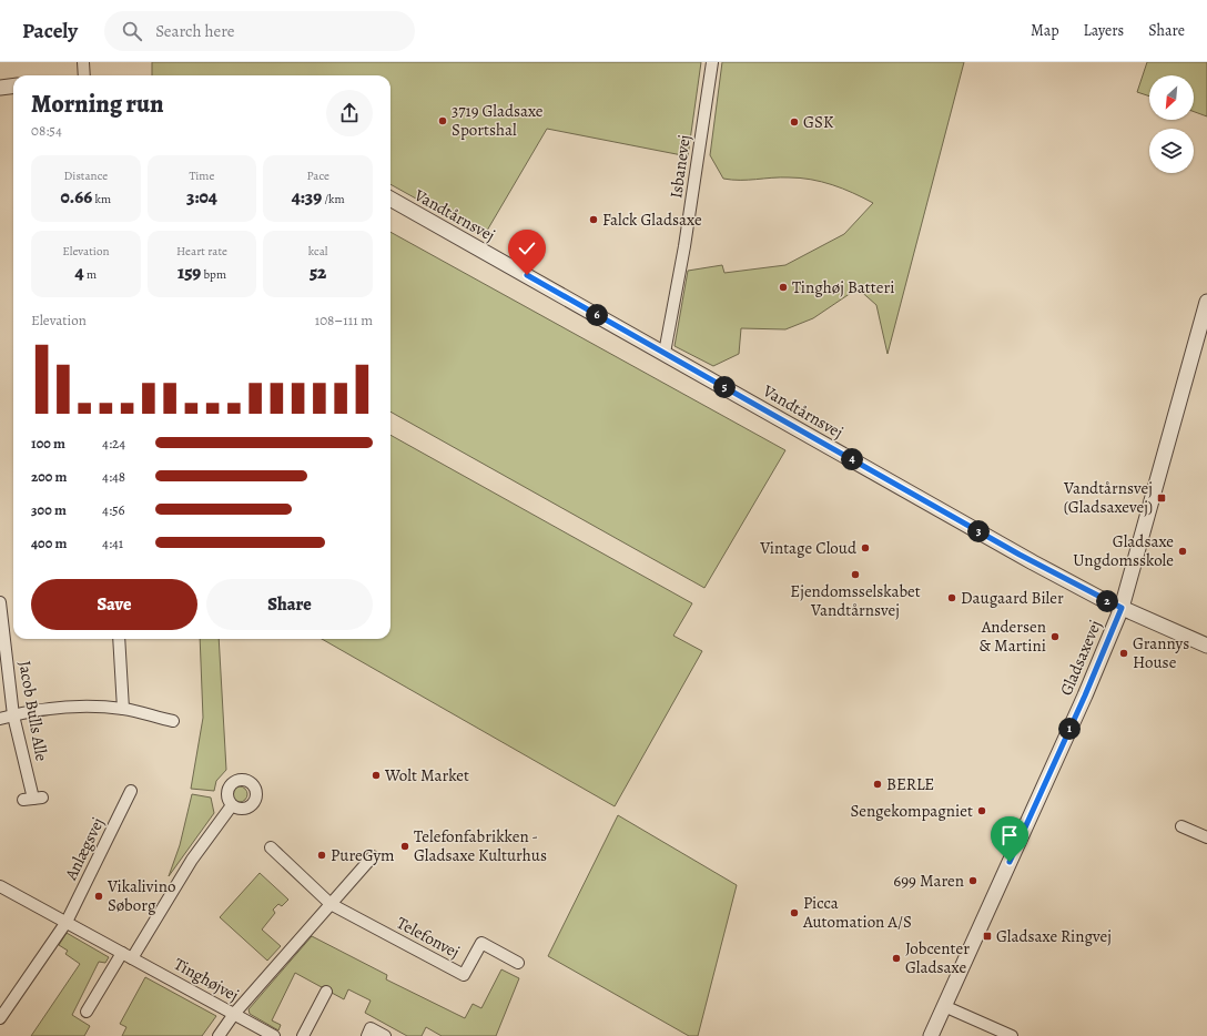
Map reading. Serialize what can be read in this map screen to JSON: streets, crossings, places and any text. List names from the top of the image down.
{
  "streets": {
    "street": [
      "Isbanevej",
      "Vandtårnsvej",
      "Gladsaxevej",
      "Jacob Bulls Alle",
      "Anlægsvej",
      "Telefonvej",
      "Tinghøjvej"
    ]
  },
  "crossings": [
    ["Isbanevej", "Vandtårnsvej"],
    ["Vandtårnsvej", "Gladsaxevej"],
    ["Anlægsvej", "Tinghøjvej"]
  ],
  "places": {
    "other": [
      "3719 Gladsaxe Sportshal",
      "GSK",
      "Falck Gladsaxe",
      "Tinghøj Batteri",
      "Vintage Cloud",
      "Gladsaxe Ungdomsskole",
      "Ejendomsselskabet Vandtårnsvej",
      "Daugaard Biler",
      "Andersen & Martini",
      "Grannys House",
      "Wolt Market",
      "BERLE",
      "Sengekompagniet",
      "Telefonfabrikken - Gladsaxe Kulturhus",
      "PureGym",
      "699 Maren",
      "Vikalivino Søborg",
      "Picca Automation A/S",
      "Jobcenter Gladsaxe"
    ],
    "transit": ["Vandtårnsvej (Gladsaxevej)", "Gladsaxe Ringvej"]
  },
  "north": "bottom left",
  "page": {
    "header": "Pacely",
    "search": "Search here",
    "nav": ["Map", "Layers", "Share"],
    "heading": ["Morning run", "08:54"],
    "stats": [
      ["Distance", "0.66 km"],
      ["Time", "3:04"],
      ["Pace", "4:39 /km"],
      ["Elevation", "4 m"],
      ["Heart rate", "159 bpm"],
      ["kcal", "52"]
    ],
    "chart": ["Elevation", "108–111 m"],
    "pins": [
      "6",
      "5",
      "4",
      "3",
      "2",
      "1"
    ],
    "list": [
      {
        "name": "100 m",
        "note": "4:24"
      },
      {
        "name": "200 m",
        "note": "4:48"
      },
      {
        "name": "300 m",
        "note": "4:56"
      },
      {
        "name": "400 m",
        "note": "4:41"
      }
    ],
    "buttons": ["Save", "Share"]
  }
}
